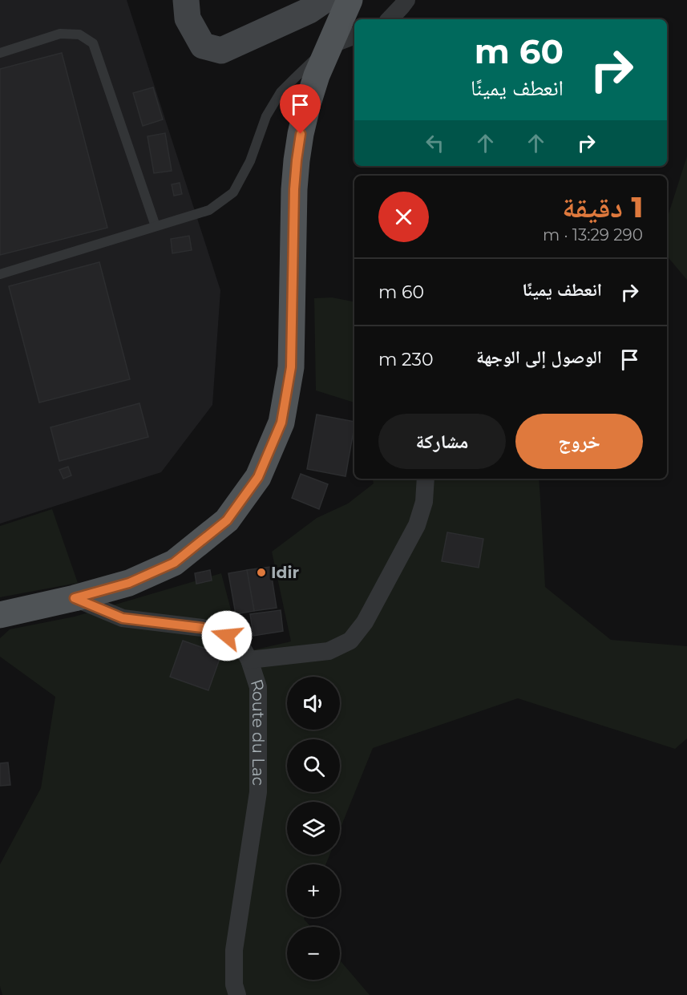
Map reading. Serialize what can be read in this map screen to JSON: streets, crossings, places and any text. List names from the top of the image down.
{
  "streets": {
    "street": ["Route du Lac"]
  },
  "places": ["Idir"],
  "page": {
    "turn": ["60 m", "انعطف يمينًا"],
    "heading": ["1 دقيقة", "290 m · 13:29"],
    "list": [
      {
        "name": "انعطف يمينًا",
        "value": "60 m"
      },
      {
        "name": "الوصول إلى الوجهة",
        "value": "230 m"
      }
    ],
    "buttons": ["خروج", "مشاركة"],
    "map_buttons": ["+", "−"]
  }
}
